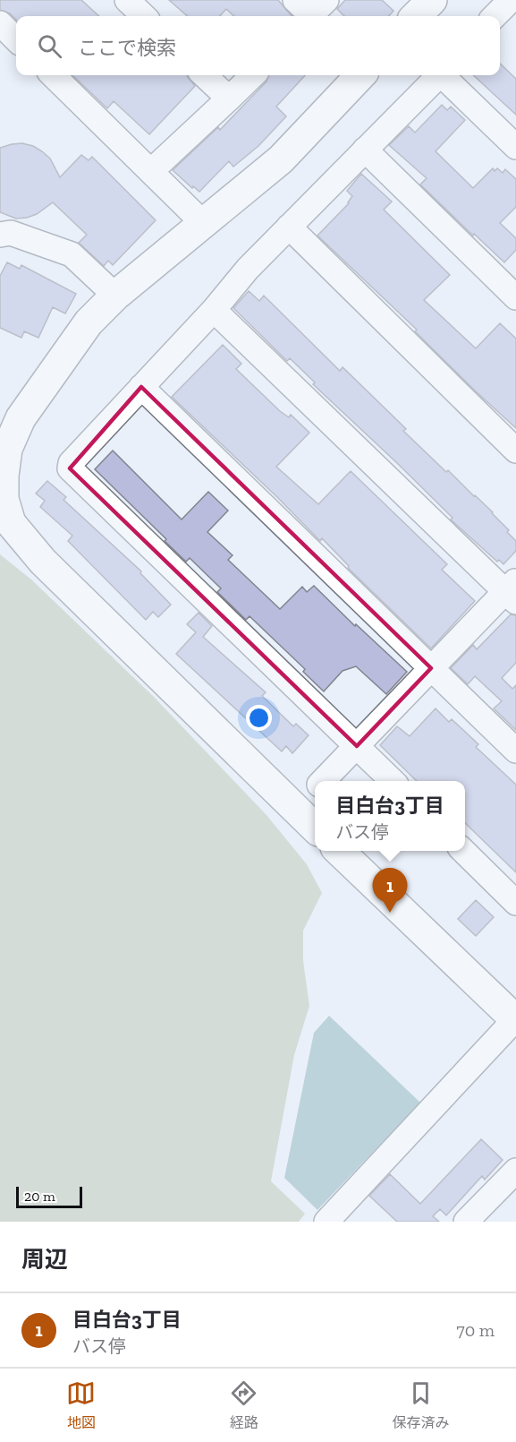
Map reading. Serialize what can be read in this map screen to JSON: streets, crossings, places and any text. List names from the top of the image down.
{
  "scale_bar": "20 m",
  "page": {
    "search": "ここで検索",
    "popup": ["目白台3丁目", "バス停"],
    "pins": "1",
    "scale": "20 m",
    "heading": "周辺",
    "list": [
      {
        "mark": "1",
        "name": "目白台3丁目",
        "note": "バス停",
        "value": "70 m"
      }
    ],
    "nav": ["地図", "経路", "保存済み"]
  }
}
